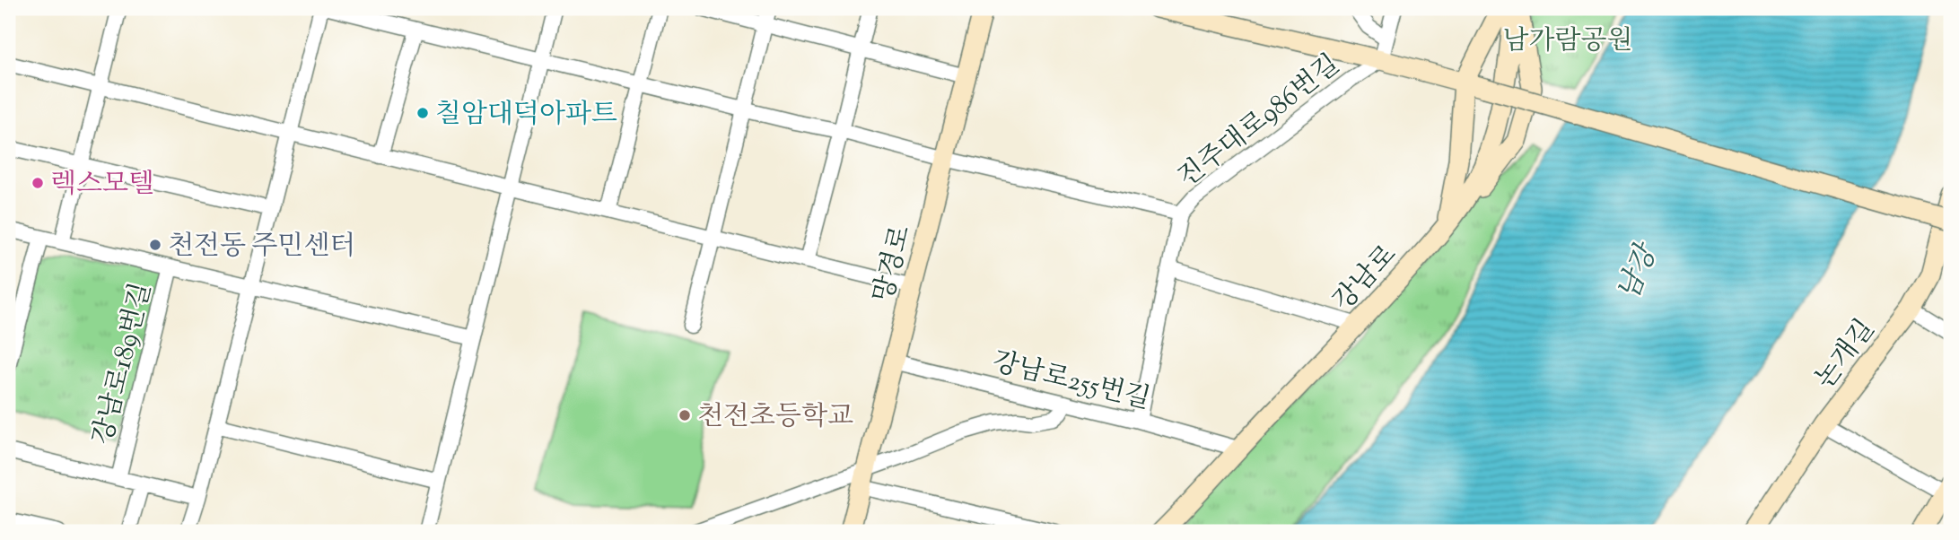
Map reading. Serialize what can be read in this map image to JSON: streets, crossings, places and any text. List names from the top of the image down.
{
  "streets": {
    "street": [
      "진주대로986번길",
      "망경로",
      "강남로",
      "논개길",
      "강남로189번길",
      "강남로255번길"
    ]
  },
  "crossings": [
    ["진주대로986번길", "망경로"],
    ["망경로", "강남로255번길"],
    ["강남로", "강남로255번길"]
  ],
  "water": ["남강"],
  "parks": ["남가람공원"],
  "places": [
    "칠암대덕아파트",
    "렉스모텔",
    "천전동 주민센터",
    "천전초등학교"
  ]
}
